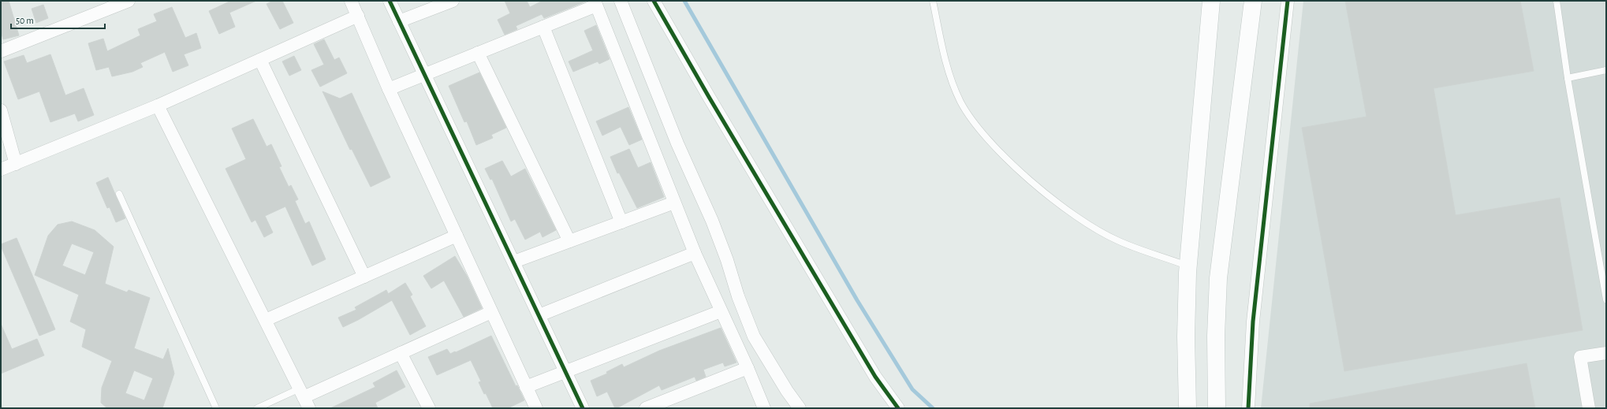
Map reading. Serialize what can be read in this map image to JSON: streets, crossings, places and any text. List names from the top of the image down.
{
  "scale_bar": "50 m"
}
